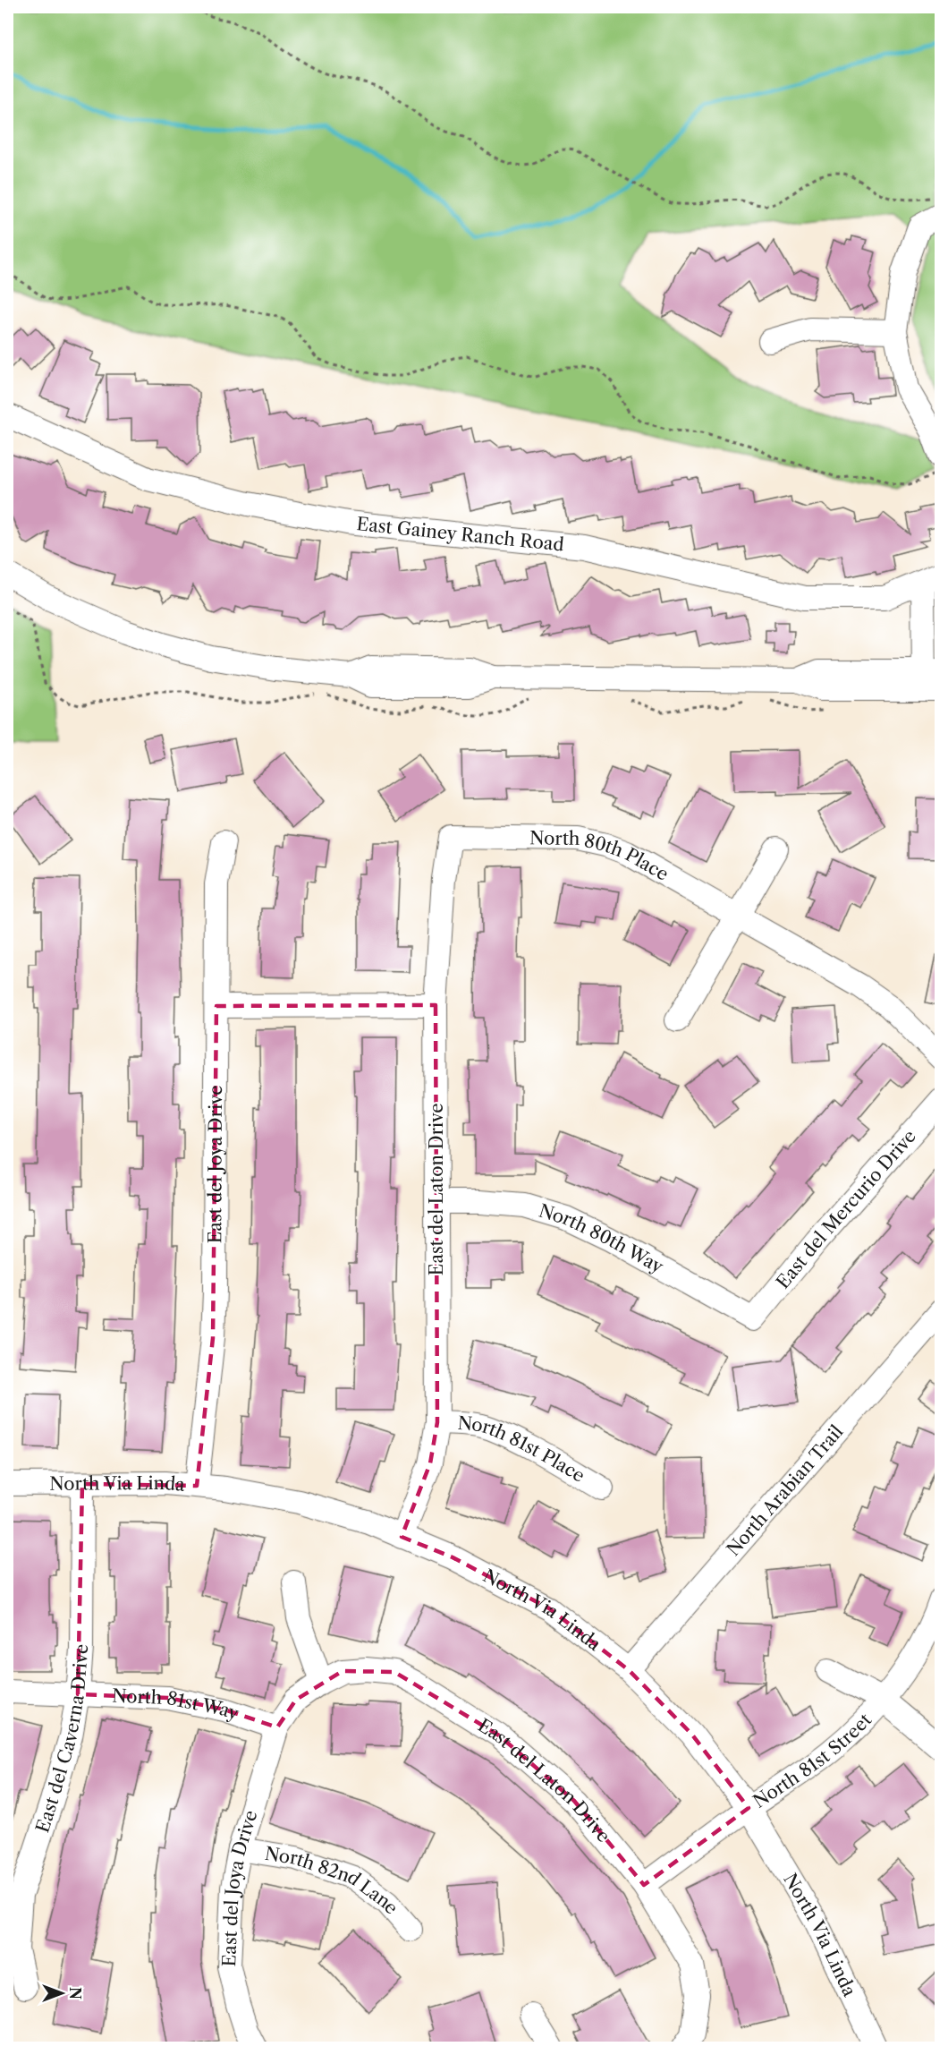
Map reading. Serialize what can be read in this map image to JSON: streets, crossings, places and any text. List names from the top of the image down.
{
  "streets": {
    "street": [
      "East Gainey Ranch Road",
      "North 80th Place",
      "East del Joya Drive",
      "East del Laton Drive",
      "East del Mercurio Drive",
      "North 80th Way",
      "North 81st Place",
      "North Via Linda",
      "North Arabian Trail",
      "North 81st Way",
      "East del Caverna Drive",
      "North 81st Street",
      "North 82nd Lane"
    ]
  },
  "crossings": [
    ["North 80th Place", "East del Laton Drive"],
    ["East del Joya Drive", "East del Laton Drive"],
    ["East del Joya Drive", "North Via Linda"],
    ["East del Joya Drive", "North 81st Way"],
    ["East del Joya Drive", "North 82nd Lane"],
    ["East del Laton Drive", "North 80th Way"],
    ["East del Laton Drive", "North 81st Place"],
    ["East del Laton Drive", "North Via Linda"],
    ["East del Laton Drive", "North 81st Way"],
    ["East del Laton Drive", "North 81st Street"],
    ["East del Mercurio Drive", "North 80th Way"],
    ["North Via Linda", "North Arabian Trail"],
    ["North Via Linda", "East del Caverna Drive"],
    ["North Via Linda", "North 81st Street"],
    ["North 81st Way", "East del Caverna Drive"]
  ],
  "north": "right"
}
